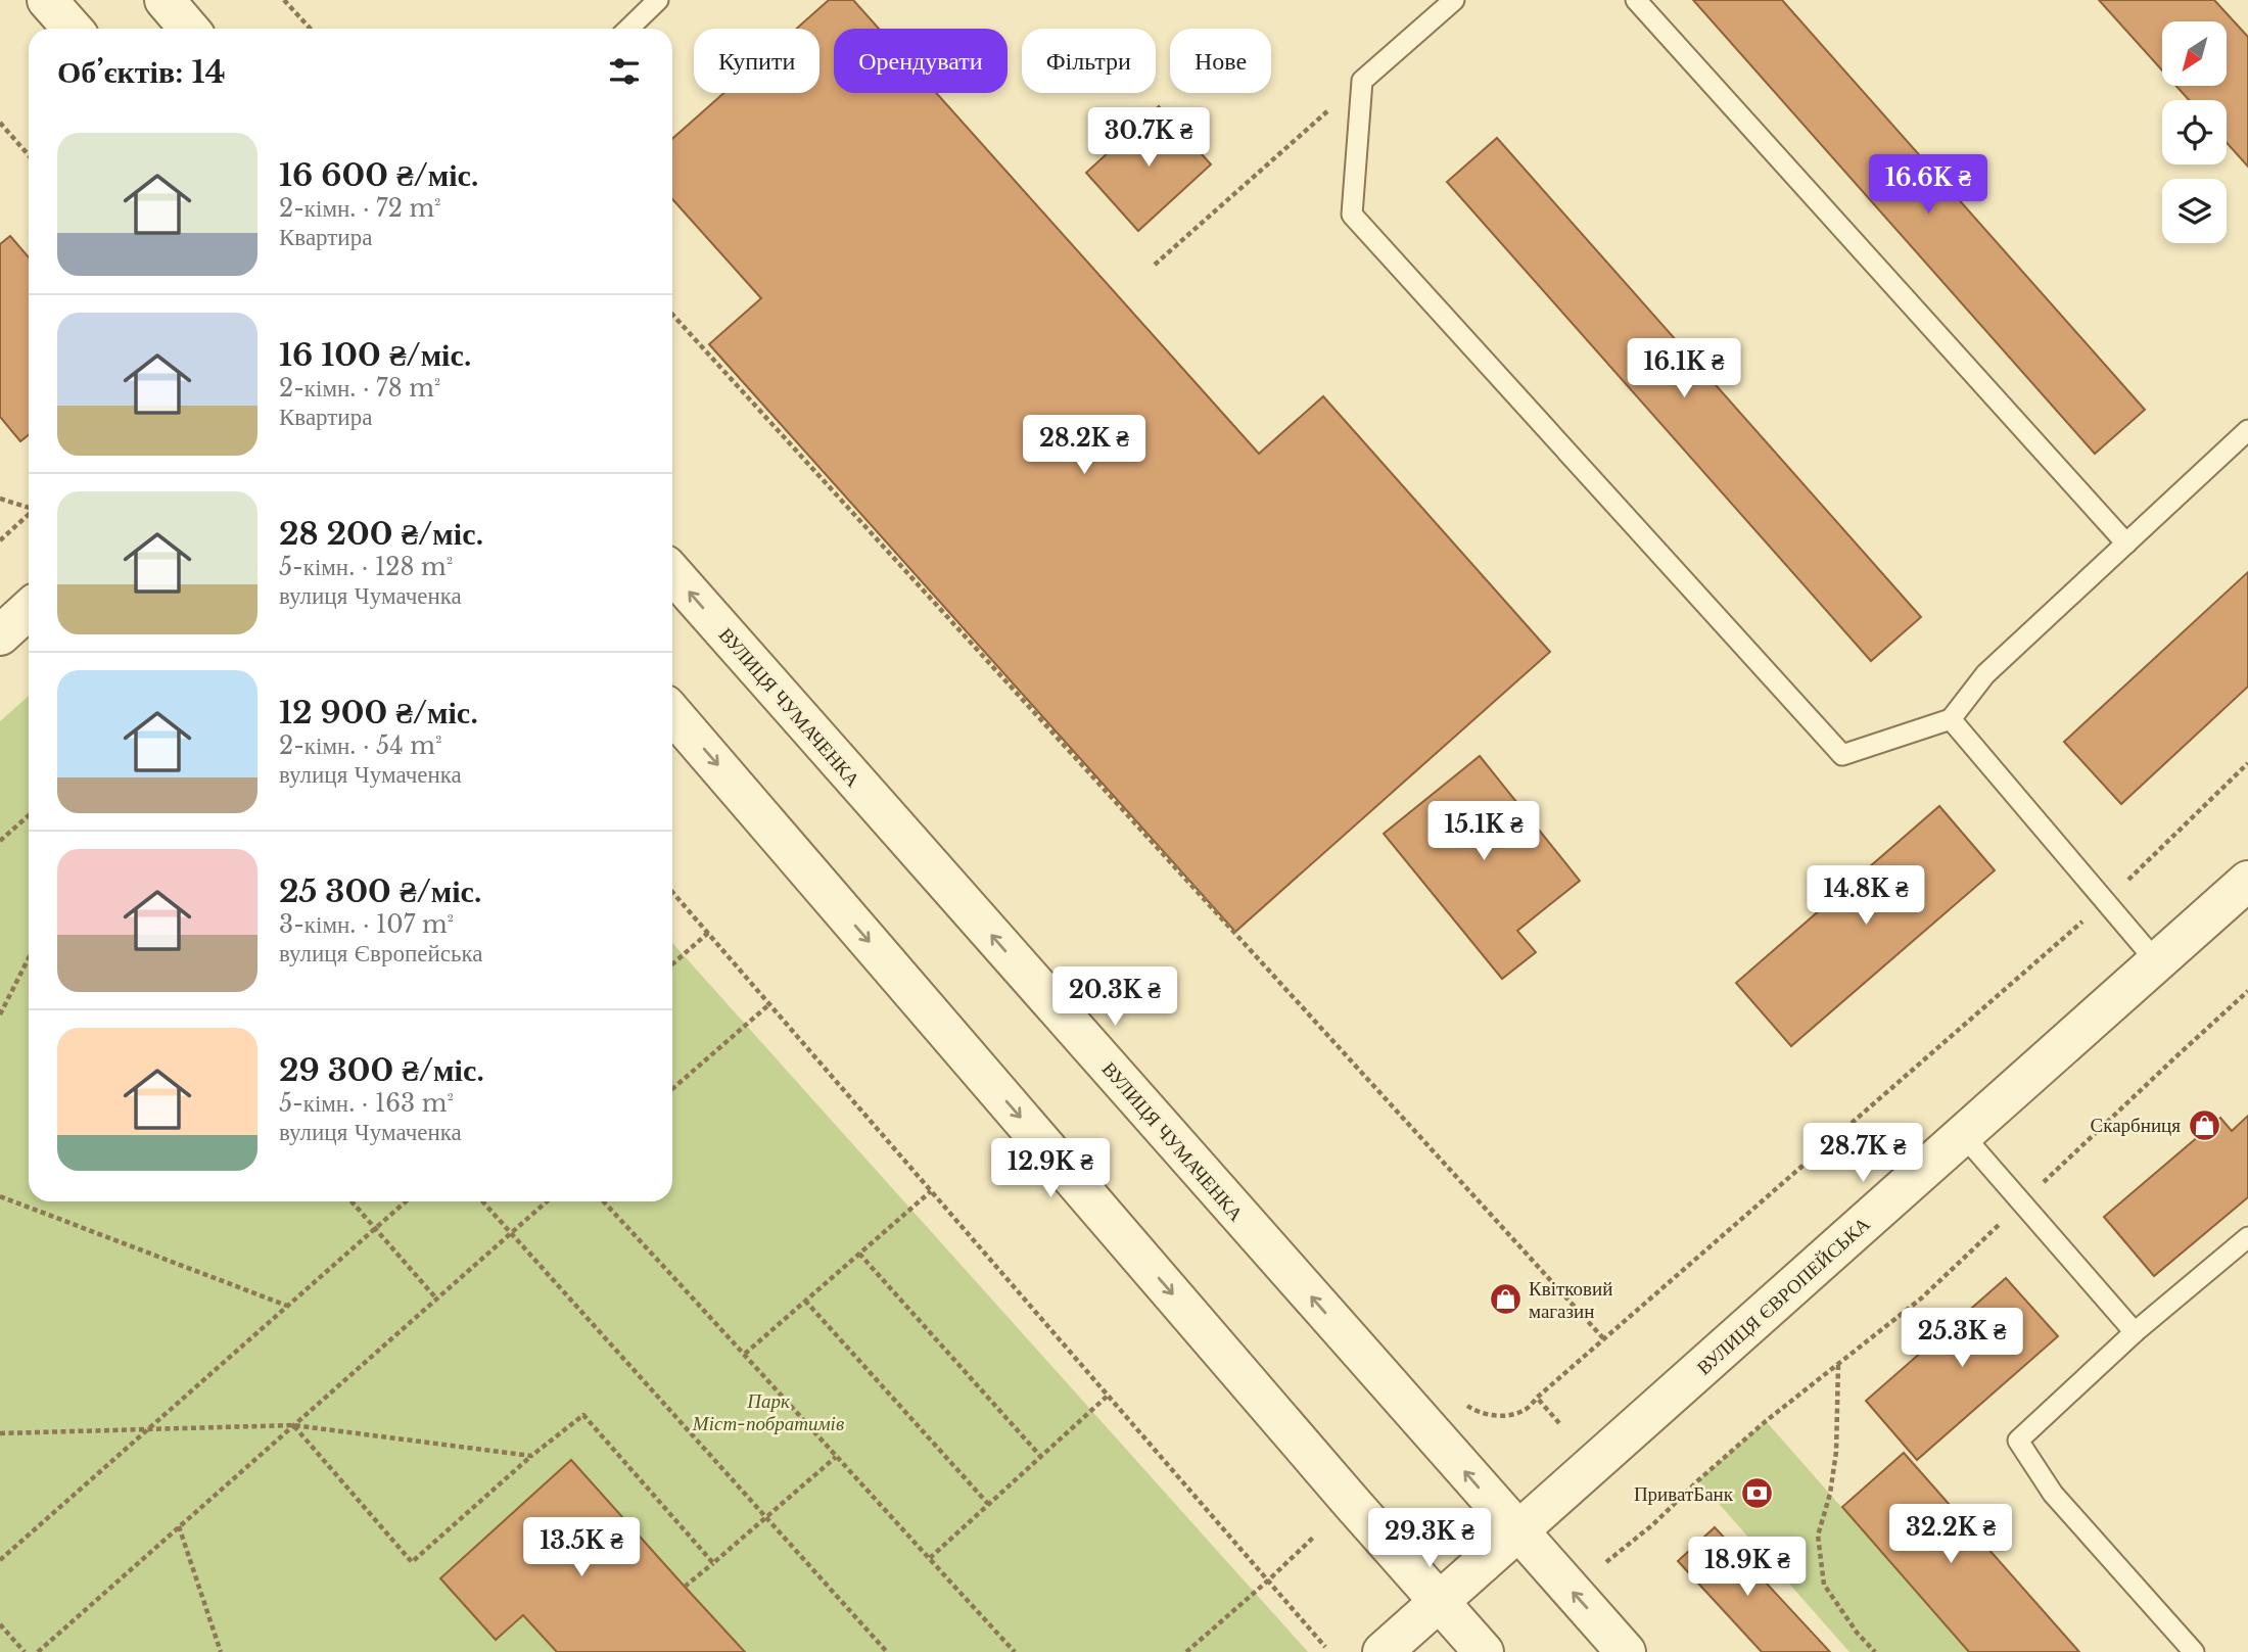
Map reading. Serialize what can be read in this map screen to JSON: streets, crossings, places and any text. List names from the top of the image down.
{
  "streets": {
    "street": ["ВУЛИЦЯ ЧУМАЧЕНКА", "ВУЛИЦЯ ЄВРОПЕЙСЬКА"]
  },
  "crossings": [
    ["ВУЛИЦЯ ЧУМАЧЕНКА", "ВУЛИЦЯ ЄВРОПЕЙСЬКА"]
  ],
  "parks": ["Парк Міст-побратимів"],
  "places": {
    "shop": ["Скарбниця", "Квітковий магазин"],
    "bank": ["ПриватБанк"]
  },
  "north": "bottom left",
  "page": {
    "chip": [
      "Купити",
      "Орендувати",
      "Фільтри",
      "Нове"
    ],
    "heading": "Об’єктів: 14",
    "price": [
      "30.7K ₴",
      "16.6K ₴",
      "16.1K ₴",
      "28.2K ₴",
      "15.1K ₴",
      "14.8K ₴",
      "20.3K ₴",
      "28.7K ₴",
      "12.9K ₴",
      "25.3K ₴",
      "32.2K ₴",
      "29.3K ₴",
      "13.5K ₴",
      "18.9K ₴"
    ],
    "list": [
      {
        "name": "16 600 ₴/міс.",
        "note": "2-кімн. · 72 m² · Квартира"
      },
      {
        "name": "16 100 ₴/міс.",
        "note": "2-кімн. · 78 m² · Квартира"
      },
      {
        "name": "28 200 ₴/міс.",
        "note": "5-кімн. · 128 m² · вулиця Чумаченка"
      },
      {
        "name": "12 900 ₴/міс.",
        "note": "2-кімн. · 54 m² · вулиця Чумаченка"
      },
      {
        "name": "25 300 ₴/міс.",
        "note": "3-кімн. · 107 m² · вулиця Європейська"
      },
      {
        "name": "29 300 ₴/міс.",
        "note": "5-кімн. · 163 m² · вулиця Чумаченка"
      }
    ]
  }
}
